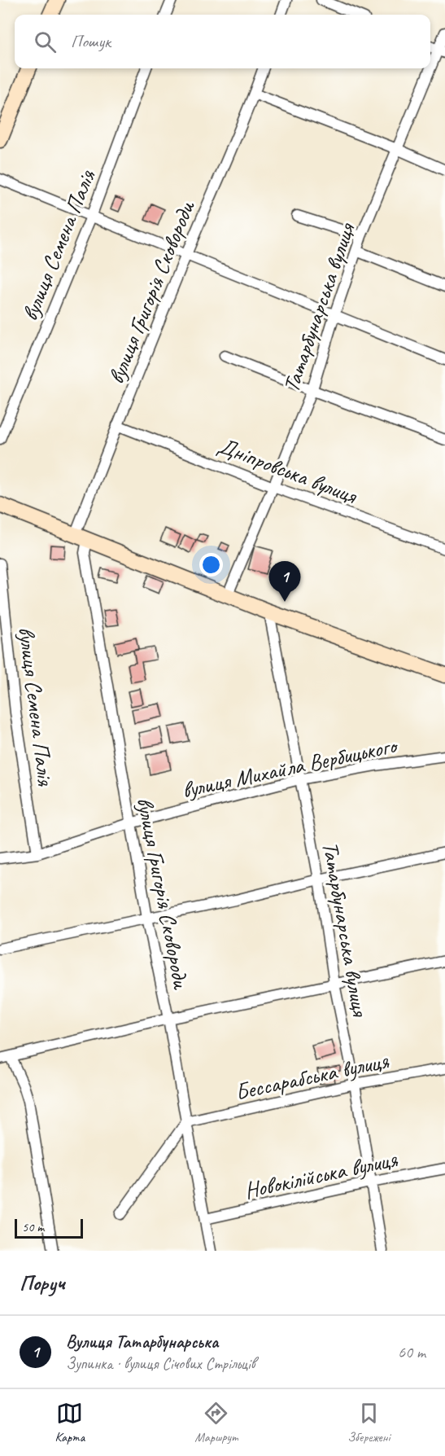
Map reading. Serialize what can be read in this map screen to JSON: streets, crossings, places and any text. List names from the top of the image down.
{
  "streets": {
    "street": [
      "вулиця Семена Палія",
      "вулиця Григорія Сковороди",
      "Татарбунарська вулиця",
      "Дніпровська вулиця",
      "вулиця Михайла Вербицького",
      "Бессарабська вулиця",
      "Новокілійська вулиця"
    ]
  },
  "crossings": [
    ["вулиця Семена Палія", "вулиця Михайла Вербицького"],
    ["вулиця Григорія Сковороди", "Дніпровська вулиця"],
    ["вулиця Григорія Сковороди", "вулиця Михайла Вербицького"],
    ["вулиця Григорія Сковороди", "Бессарабська вулиця"],
    ["вулиця Григорія Сковороди", "Новокілійська вулиця"],
    ["Татарбунарська вулиця", "Дніпровська вулиця"],
    ["Татарбунарська вулиця", "вулиця Михайла Вербицького"],
    ["Татарбунарська вулиця", "Бессарабська вулиця"],
    ["Татарбунарська вулиця", "Новокілійська вулиця"]
  ],
  "scale_bar": "50 m",
  "page": {
    "search": "Пошук",
    "pins": "1",
    "scale": "50 m",
    "heading": "Поруч",
    "list": [
      {
        "mark": "1",
        "name": "Вулиця Татарбунарська",
        "note": "Зупинка · вулиця Січових Стрільців",
        "value": "60 m"
      }
    ],
    "nav": ["Карта", "Маршрут", "Збережені"]
  }
}
